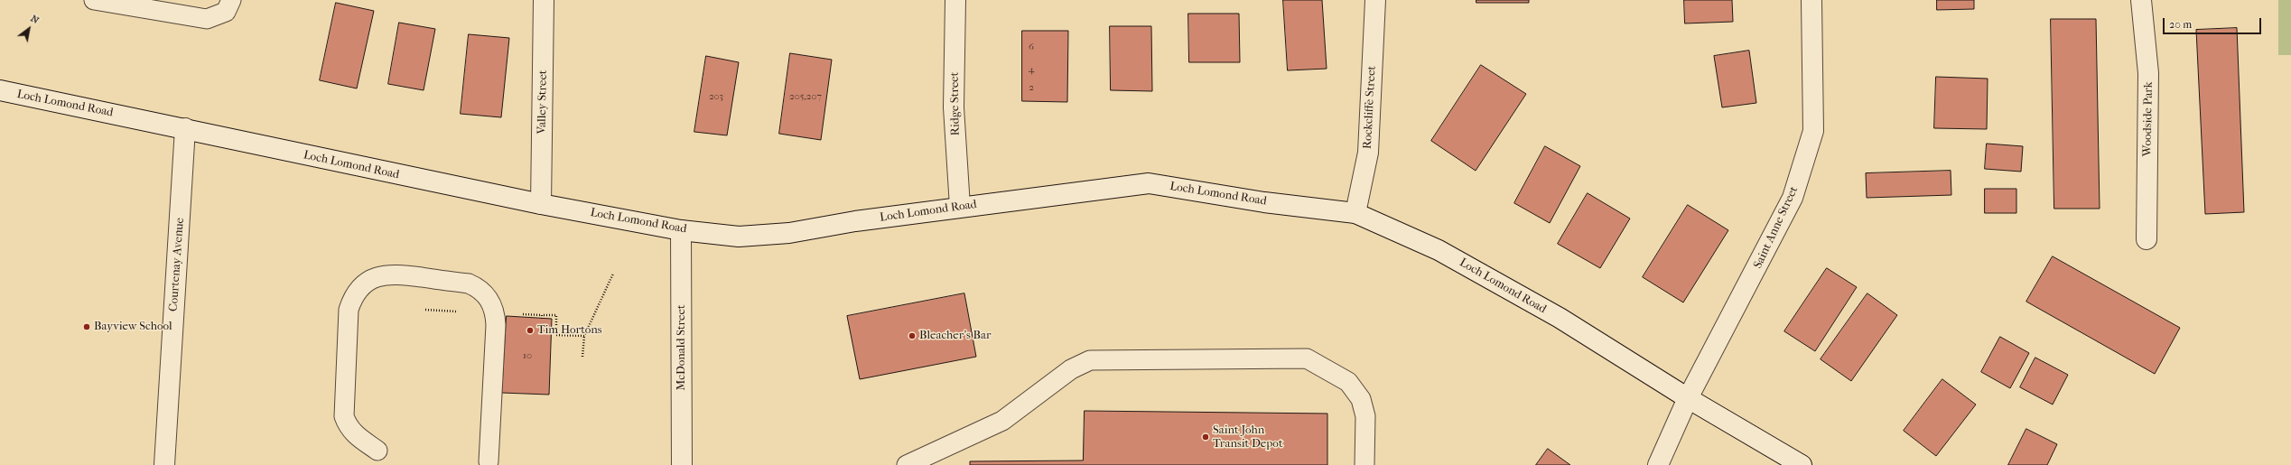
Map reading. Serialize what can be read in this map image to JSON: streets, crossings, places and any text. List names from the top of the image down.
{
  "streets": {
    "street": [
      "Valley Street",
      "Loch Lomond Road",
      "Ridge Street",
      "Rockcliffe Street",
      "Woodside Park",
      "Saint Anne Street",
      "Courtenay Avenue",
      "McDonald Street"
    ]
  },
  "crossings": [
    ["Valley Street", "Loch Lomond Road"],
    ["Loch Lomond Road", "Ridge Street"],
    ["Loch Lomond Road", "Rockcliffe Street"],
    ["Loch Lomond Road", "Saint Anne Street"],
    ["Loch Lomond Road", "Courtenay Avenue"],
    ["Loch Lomond Road", "McDonald Street"]
  ],
  "places": [
    "Bayview School",
    "Tim Hortons",
    "Bleacher's Bar",
    "Saint John Transit Depot"
  ],
  "house_numbers": [
    "6",
    "4",
    "2",
    "203",
    "205,207",
    "10"
  ],
  "scale_bar": "20 m",
  "north": "top right"
}
